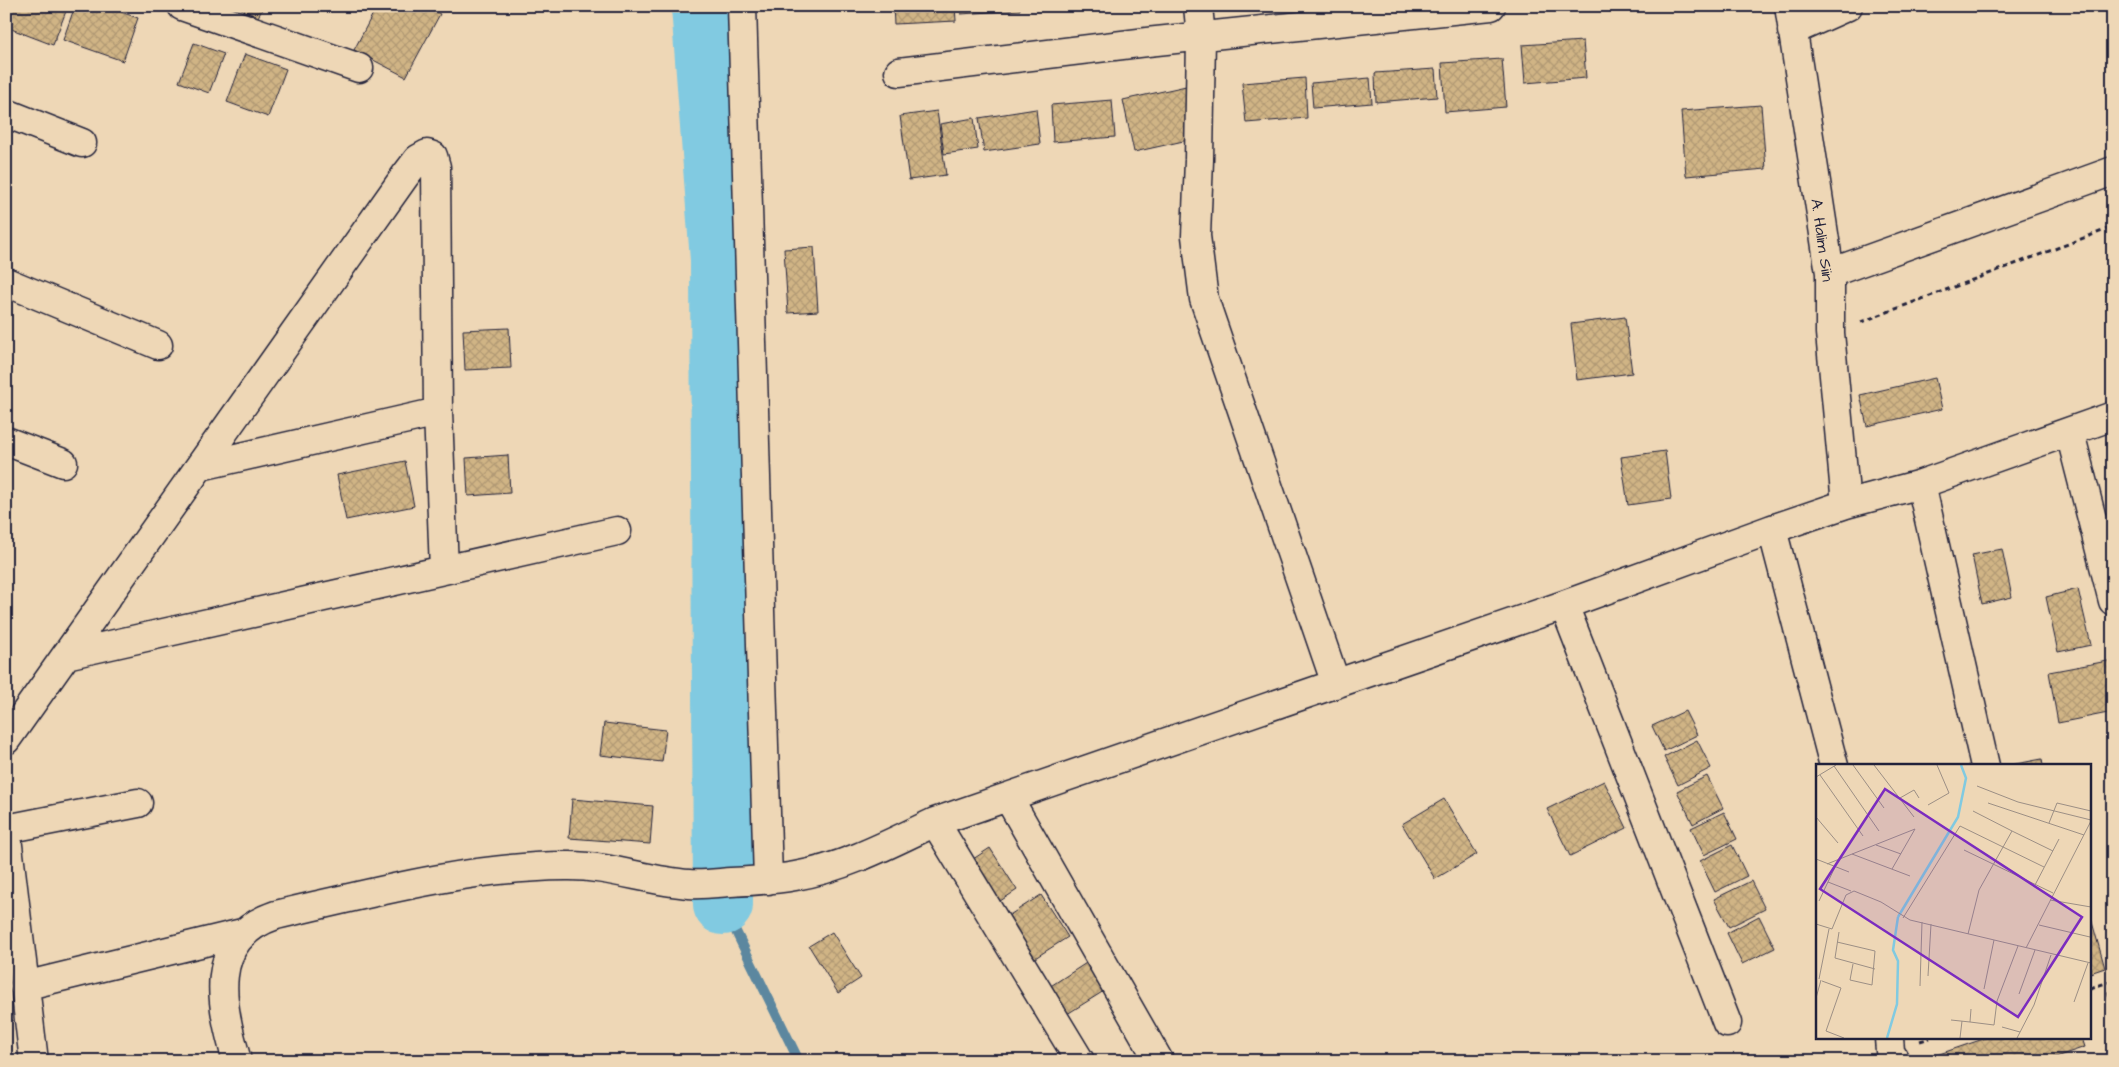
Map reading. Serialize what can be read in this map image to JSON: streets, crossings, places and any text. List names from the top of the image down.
{
  "streets": {
    "street": ["A. Halim Siin"]
  }
}
